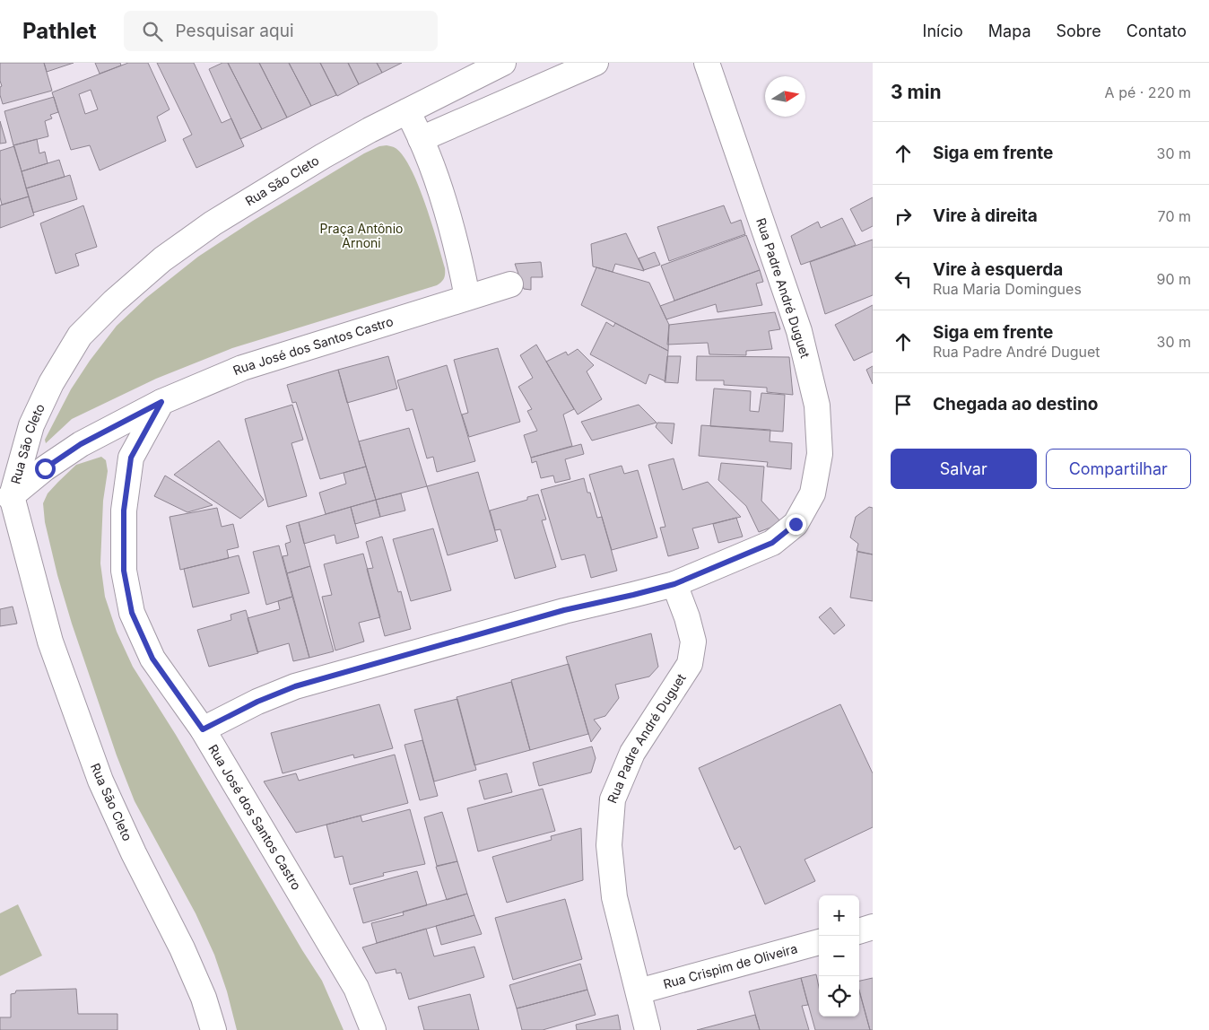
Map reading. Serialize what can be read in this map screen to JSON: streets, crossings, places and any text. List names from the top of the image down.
{
  "streets": {
    "street": [
      "Rua São Cleto",
      "Rua Padre André Duguet",
      "Rua José dos Santos Castro",
      "Rua Crispim de Oliveira"
    ]
  },
  "crossings": [
    ["Rua São Cleto", "Rua José dos Santos Castro"],
    ["Rua Padre André Duguet", "Rua Crispim de Oliveira"]
  ],
  "parks": ["Praça Antônio Arnoni"],
  "north": "right",
  "page": {
    "header": "Pathlet",
    "search": "Pesquisar aqui",
    "nav": [
      "Início",
      "Mapa",
      "Sobre",
      "Contato"
    ],
    "heading": ["3 min", "A pé · 220 m"],
    "list": [
      ["Siga em frente", "30 m"],
      ["Vire à direita", "70 m"],
      ["Vire à esquerda", "Rua Maria Domingues", "90 m"],
      ["Siga em frente", "Rua Padre André Duguet", "30 m"],
      "Chegada ao destino"
    ],
    "buttons": ["Salvar", "Compartilhar"],
    "map_buttons": ["+", "−"]
  }
}
